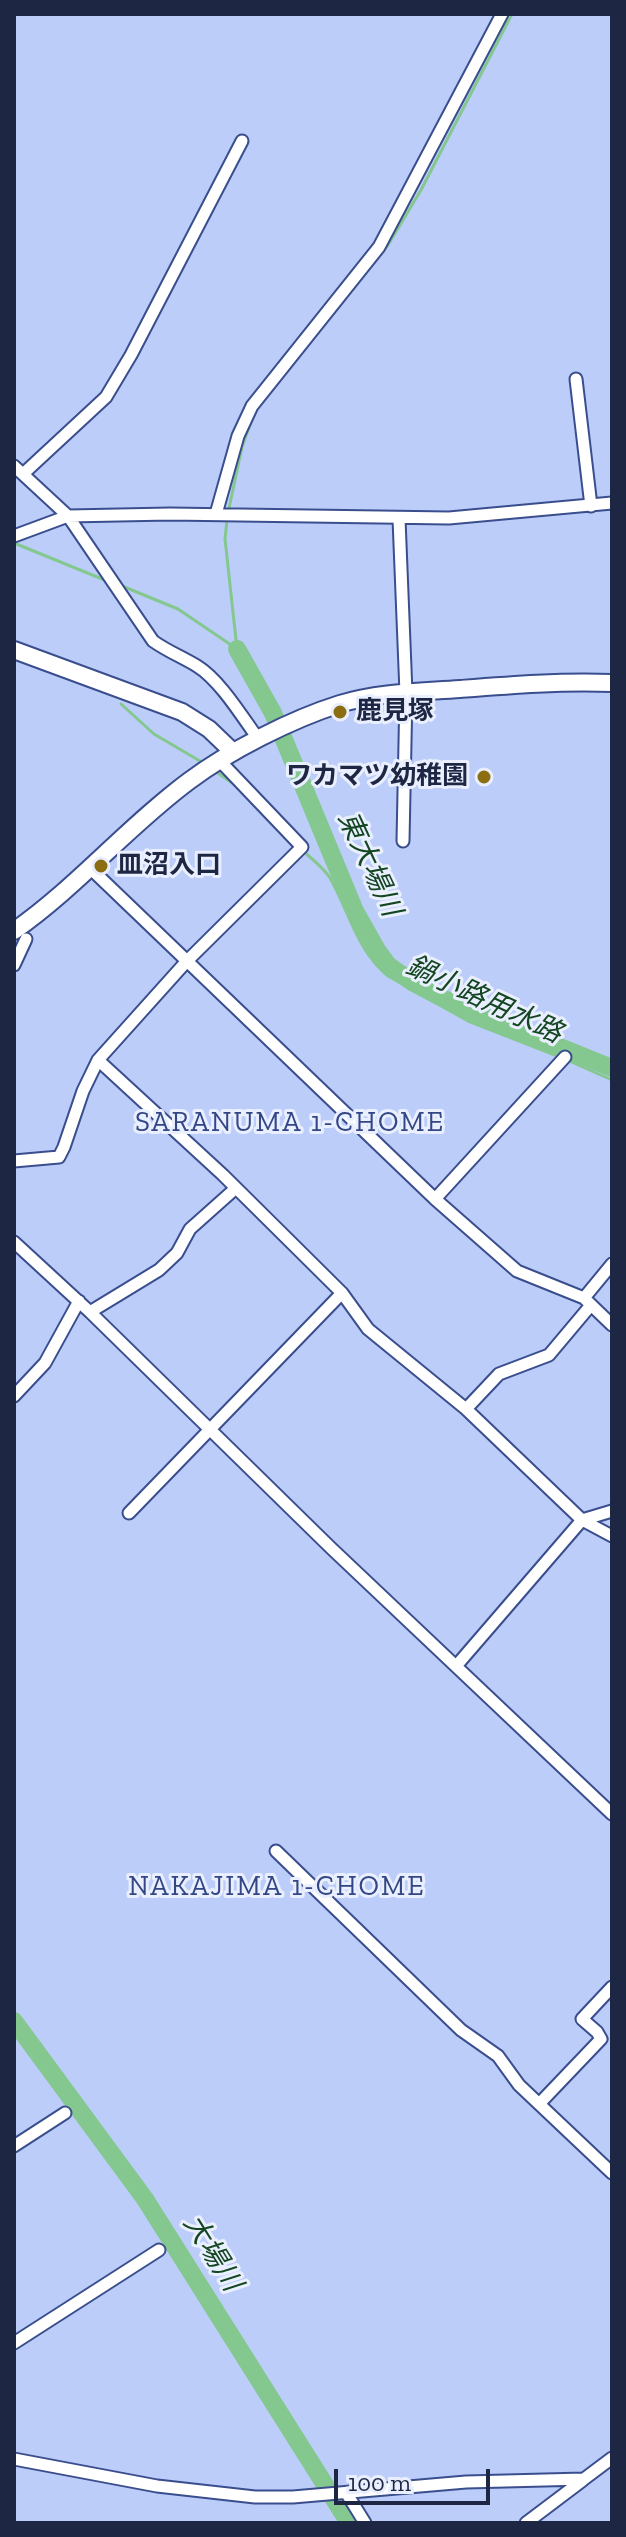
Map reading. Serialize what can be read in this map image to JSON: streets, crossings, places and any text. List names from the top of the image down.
{
  "districts": ["SARANUMA 1-CHOME", "NAKAJIMA 1-CHOME"],
  "water": ["東大場川", "鍋小路用水路", "大場川"],
  "places": ["鹿見塚", "ワカマツ幼稚園", "皿沼入口"],
  "scale_bar": "100 m"
}
